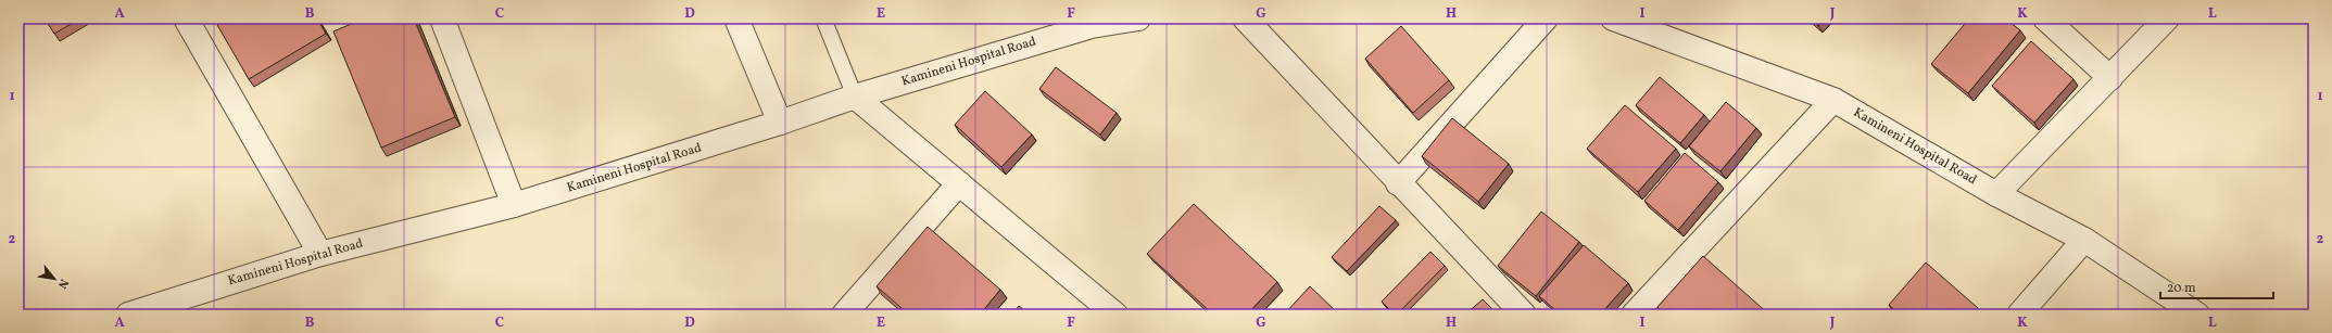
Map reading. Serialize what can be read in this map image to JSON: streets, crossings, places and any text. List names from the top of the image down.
{
  "streets": {
    "street": ["Kamineni Hospital Road"]
  },
  "scale_bar": "20 m",
  "north": "bottom right",
  "grid": {
    "columns": [
      "A",
      "B",
      "C",
      "D",
      "E",
      "F",
      "G",
      "H",
      "I",
      "J",
      "K",
      "L"
    ],
    "rows": ["1", "2"]
  }
}
